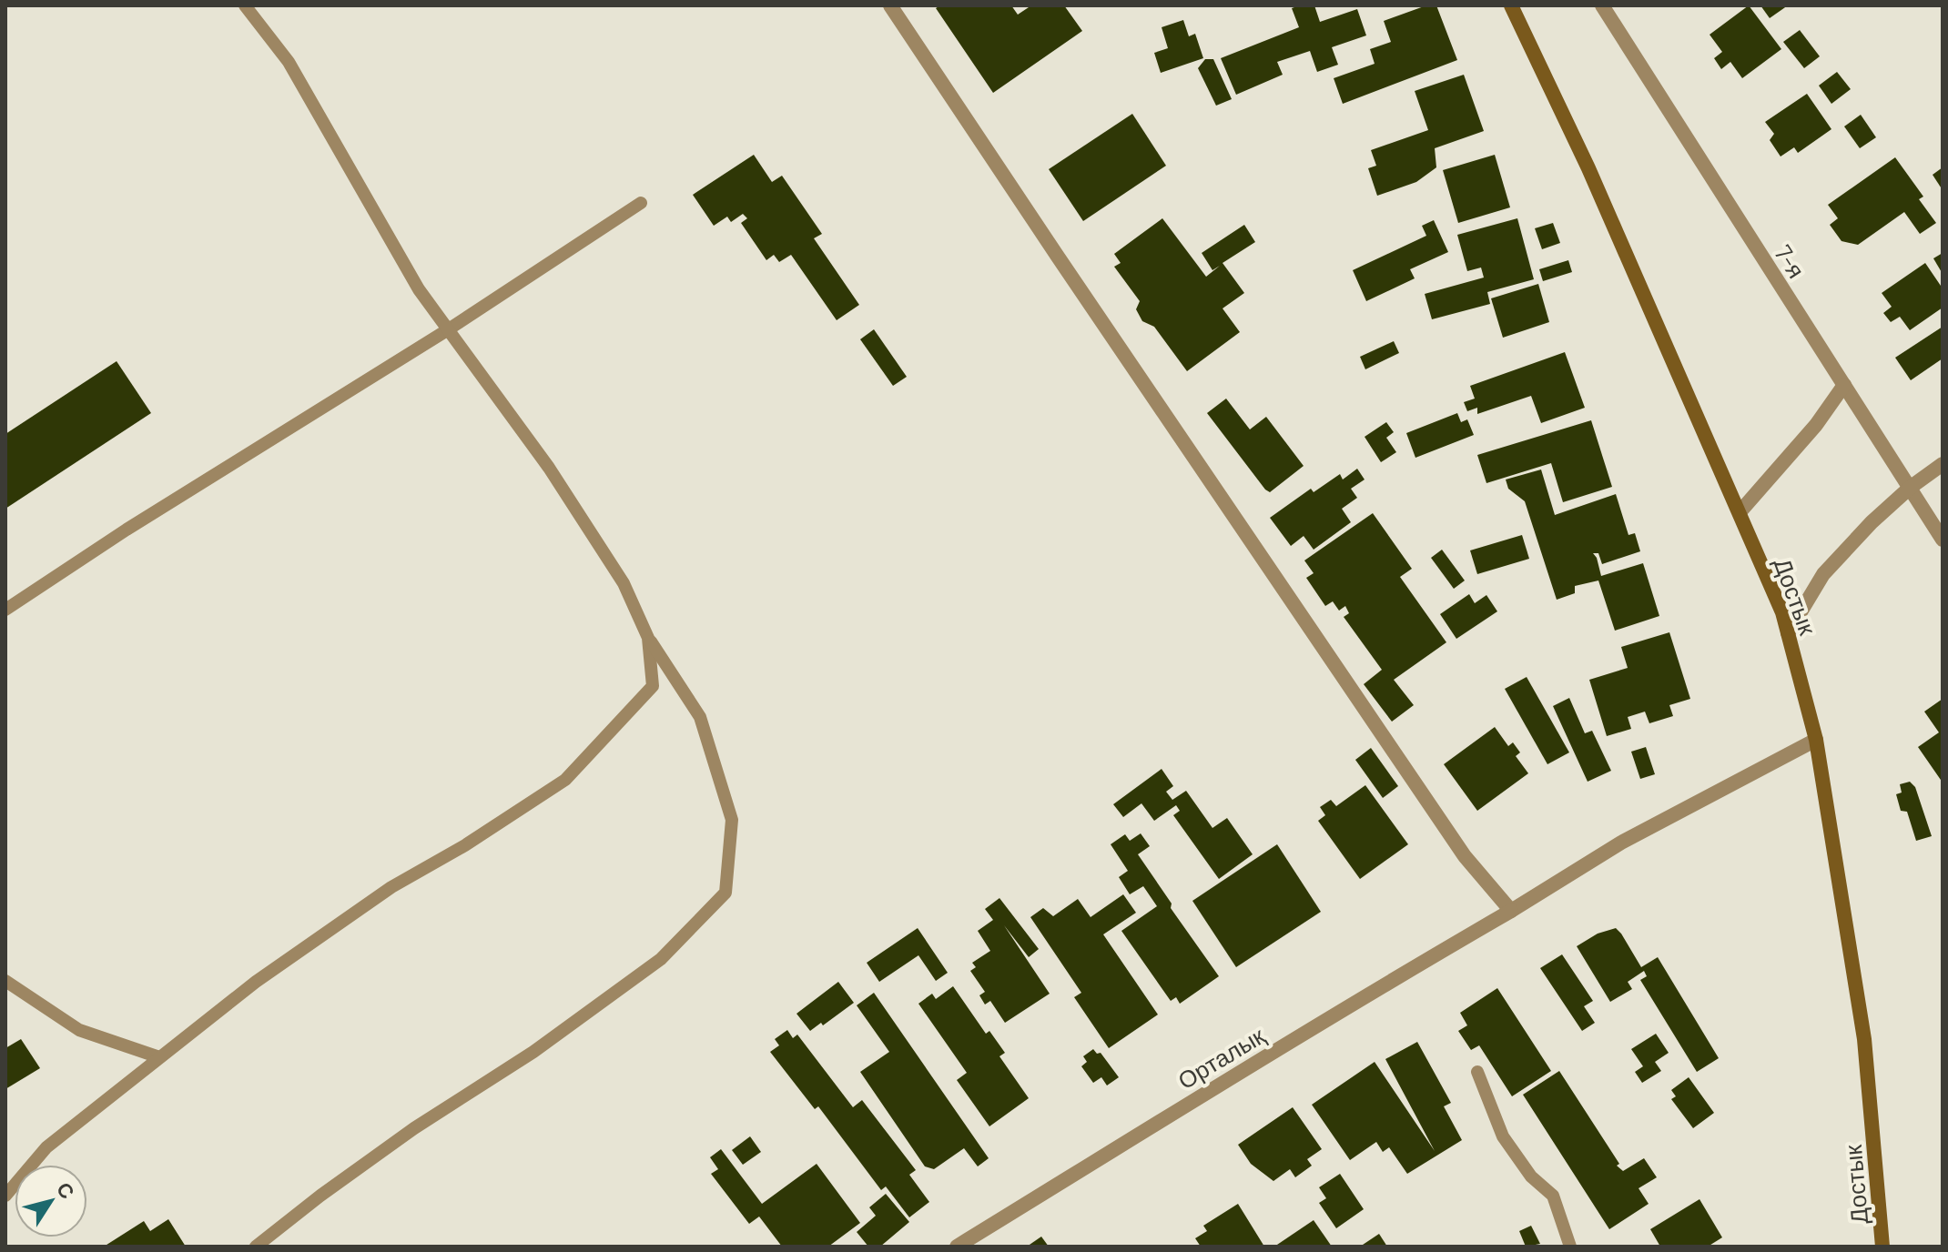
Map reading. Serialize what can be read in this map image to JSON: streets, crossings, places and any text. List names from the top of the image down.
{
  "streets": {
    "street": ["7-я", "Достык", "Орталық"]
  },
  "crossings": [
    ["Достык", "Орталық"]
  ],
  "north": "top right"
}
